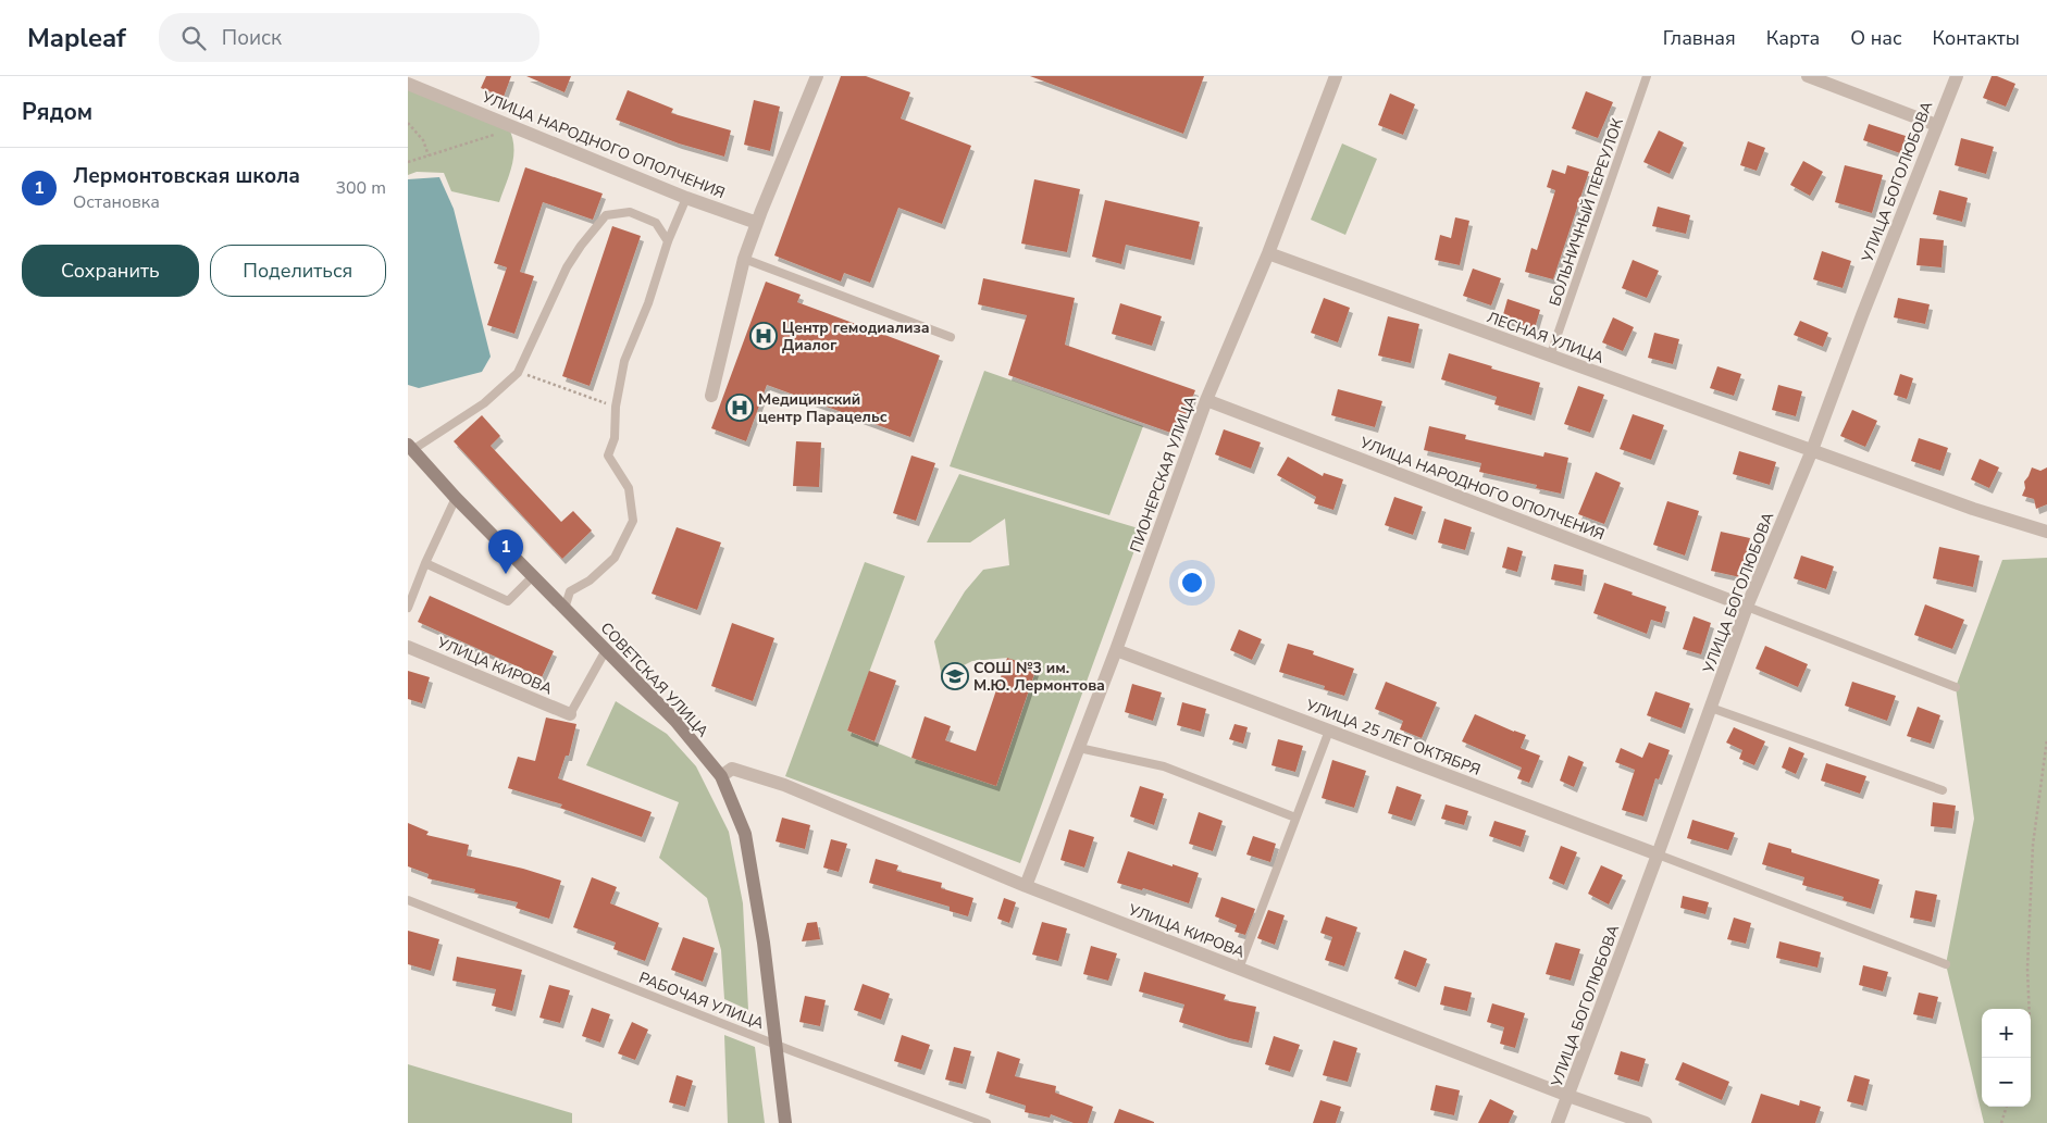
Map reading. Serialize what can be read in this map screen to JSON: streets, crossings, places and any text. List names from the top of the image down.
{
  "streets": {
    "main road": ["СОВЕТСКАЯ УЛИЦА"],
    "street": [
      "УЛИЦА НАРОДНОГО ОПОЛЧЕНИЯ",
      "УЛИЦА БОГОЛЮБОВА",
      "ЛЕСНАЯ УЛИЦА",
      "ПИОНЕРСКАЯ УЛИЦА",
      "УЛИЦА КИРОВА",
      "УЛИЦА 25 ЛЕТ ОКТЯБРЯ"
    ],
    "lane": ["БОЛЬНИЧНЫЙ ПЕРЕУЛОК", "РАБОЧАЯ УЛИЦА"]
  },
  "crossings": [
    ["УЛИЦА НАРОДНОГО ОПОЛЧЕНИЯ", "УЛИЦА БОГОЛЮБОВА"],
    ["УЛИЦА НАРОДНОГО ОПОЛЧЕНИЯ", "ПИОНЕРСКАЯ УЛИЦА"],
    ["УЛИЦА БОГОЛЮБОВА", "ЛЕСНАЯ УЛИЦА"],
    ["УЛИЦА БОГОЛЮБОВА", "УЛИЦА КИРОВА"],
    ["УЛИЦА БОГОЛЮБОВА", "УЛИЦА 25 ЛЕТ ОКТЯБРЯ"],
    ["БОЛЬНИЧНЫЙ ПЕРЕУЛОК", "ЛЕСНАЯ УЛИЦА"],
    ["ЛЕСНАЯ УЛИЦА", "ПИОНЕРСКАЯ УЛИЦА"],
    ["ПИОНЕРСКАЯ УЛИЦА", "УЛИЦА КИРОВА"],
    ["ПИОНЕРСКАЯ УЛИЦА", "УЛИЦА 25 ЛЕТ ОКТЯБРЯ"],
    ["УЛИЦА КИРОВА", "СОВЕТСКАЯ УЛИЦА"],
    ["СОВЕТСКАЯ УЛИЦА", "РАБОЧАЯ УЛИЦА"]
  ],
  "places": {
    "hospital": ["Центр гемодиализа Диалог", "Медицинский центр Парацельс"],
    "school or university": ["СОШ №3 им. М.Ю. Лермонтова"]
  },
  "page": {
    "header": "Mapleaf",
    "search": "Поиск",
    "nav": [
      "Главная",
      "Карта",
      "О нас",
      "Контакты"
    ],
    "heading": "Рядом",
    "list": [
      {
        "mark": "1",
        "name": "Лермонтовская школа",
        "note": "Остановка",
        "value": "300 m"
      }
    ],
    "buttons": ["Сохранить", "Поделиться"],
    "pins": "1",
    "map_buttons": ["+", "−"]
  }
}
